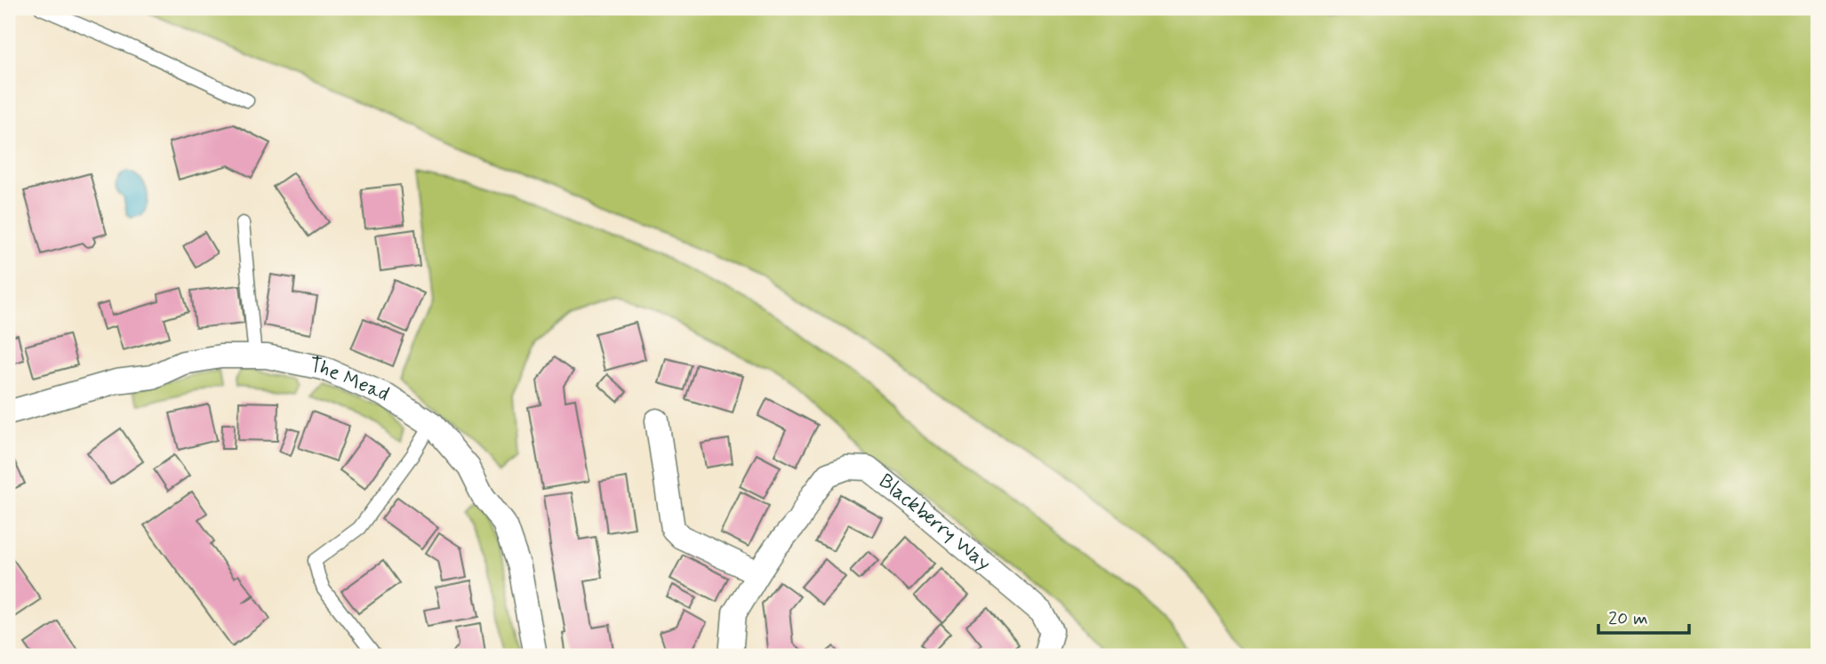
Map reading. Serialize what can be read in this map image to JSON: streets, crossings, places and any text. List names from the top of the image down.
{
  "streets": {
    "street": ["The Mead", "Blackberry Way"]
  },
  "scale_bar": "20 m"
}
